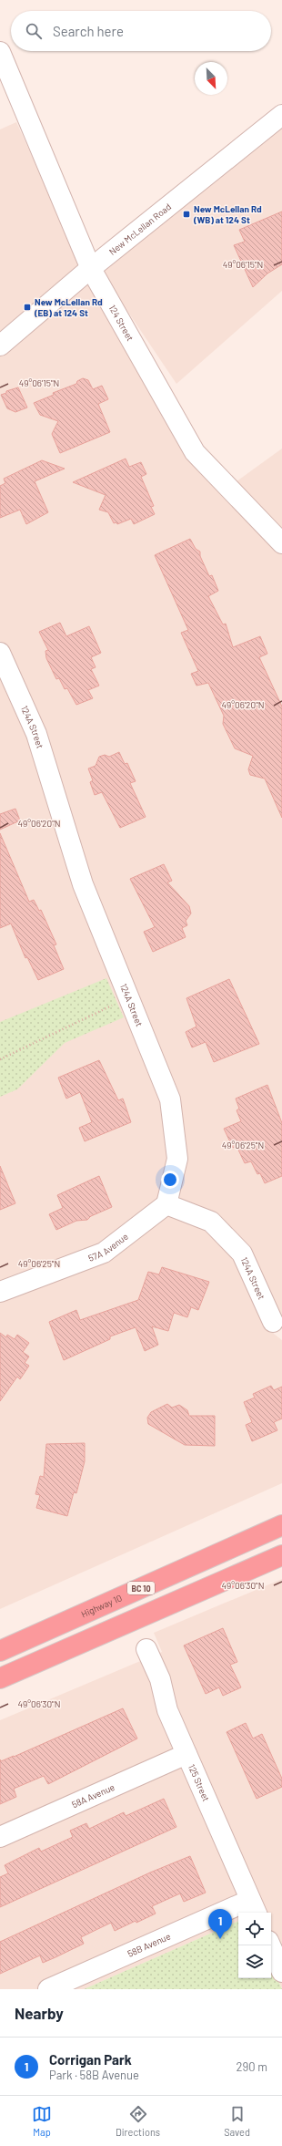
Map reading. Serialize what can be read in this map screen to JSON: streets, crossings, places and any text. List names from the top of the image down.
{
  "streets": {
    "highway": ["BC 10", "Highway 10"],
    "street": [
      "New McLellan Road",
      "124 Street",
      "124A Street",
      "57A Avenue",
      "125 Street",
      "58A Avenue",
      "58B Avenue"
    ]
  },
  "crossings": [
    ["New McLellan Road", "124 Street"],
    ["124A Street", "57A Avenue"],
    ["125 Street", "58A Avenue"],
    ["125 Street", "58B Avenue"]
  ],
  "places": {
    "transit": ["New McLellan Rd (WB) at 124 St", "New McLellan Rd (EB) at 124 St"]
  },
  "north": "bottom right",
  "page": {
    "search": "Search here",
    "pins": "1",
    "heading": "Nearby",
    "list": [
      {
        "mark": "1",
        "name": "Corrigan Park",
        "note": "Park · 58B Avenue",
        "value": "290 m"
      }
    ],
    "nav": ["Map", "Directions", "Saved"]
  },
  "coordinates": [
    "49°06'15\"N",
    "49°06'20\"N",
    "49°06'25\"N",
    "49°06'30\"N"
  ]
}
